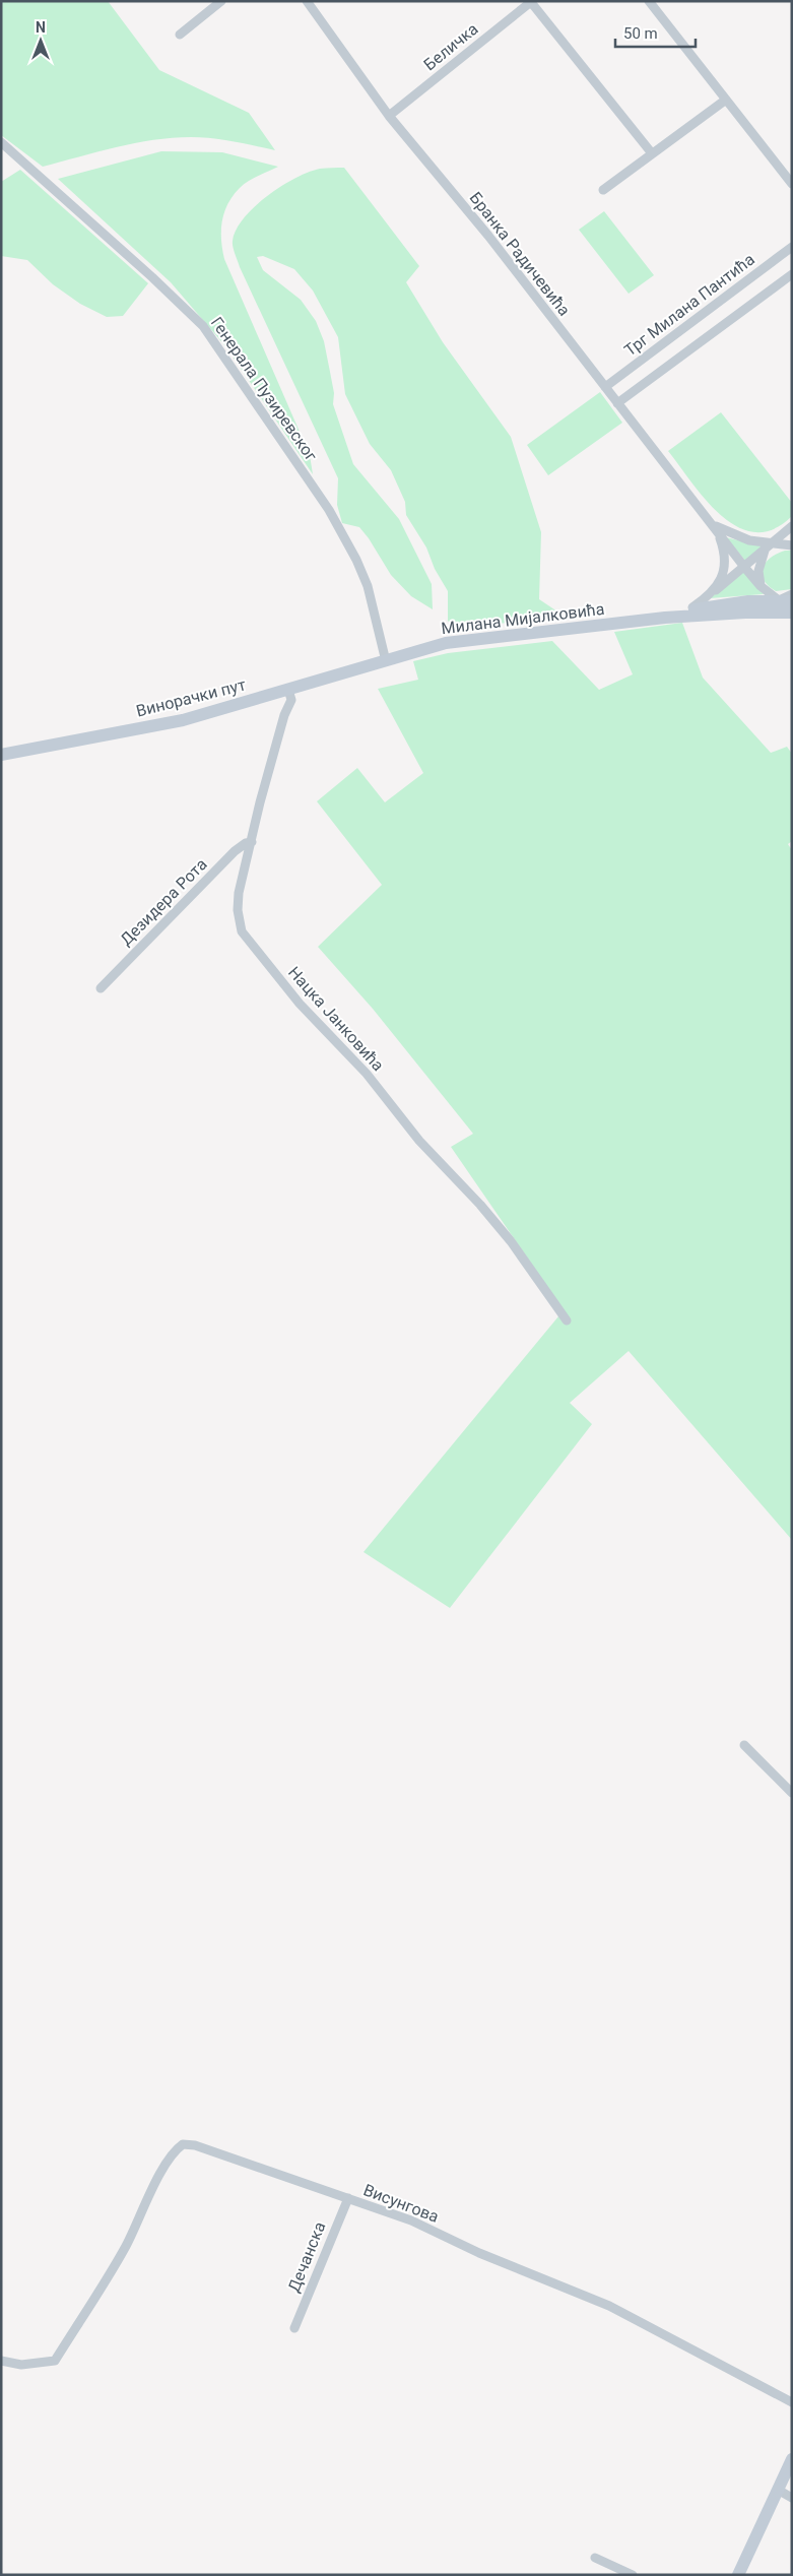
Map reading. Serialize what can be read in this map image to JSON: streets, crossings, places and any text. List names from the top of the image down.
{
  "streets": {
    "street": [
      "Беличка",
      "Бранка Радичевића",
      "Трг Милана Пантића",
      "Генерала Пузиревског",
      "Милана Мијалковића",
      "Винорачки пут",
      "Дезидера Рота",
      "Нацка Јанковића",
      "Висунгова",
      "Дечанска"
    ]
  },
  "crossings": [
    ["Беличка", "Бранка Радичевића"],
    ["Бранка Радичевића", "Трг Милана Пантића"],
    ["Бранка Радичевића", "Милана Мијалковића"],
    ["Генерала Пузиревског", "Милана Мијалковића"],
    ["Генерала Пузиревског", "Винорачки пут"],
    ["Милана Мијалковића", "Винорачки пут"],
    ["Винорачки пут", "Нацка Јанковића"],
    ["Дезидера Рота", "Нацка Јанковића"],
    ["Висунгова", "Дечанска"]
  ],
  "scale_bar": "50 m",
  "north": "top"
}
